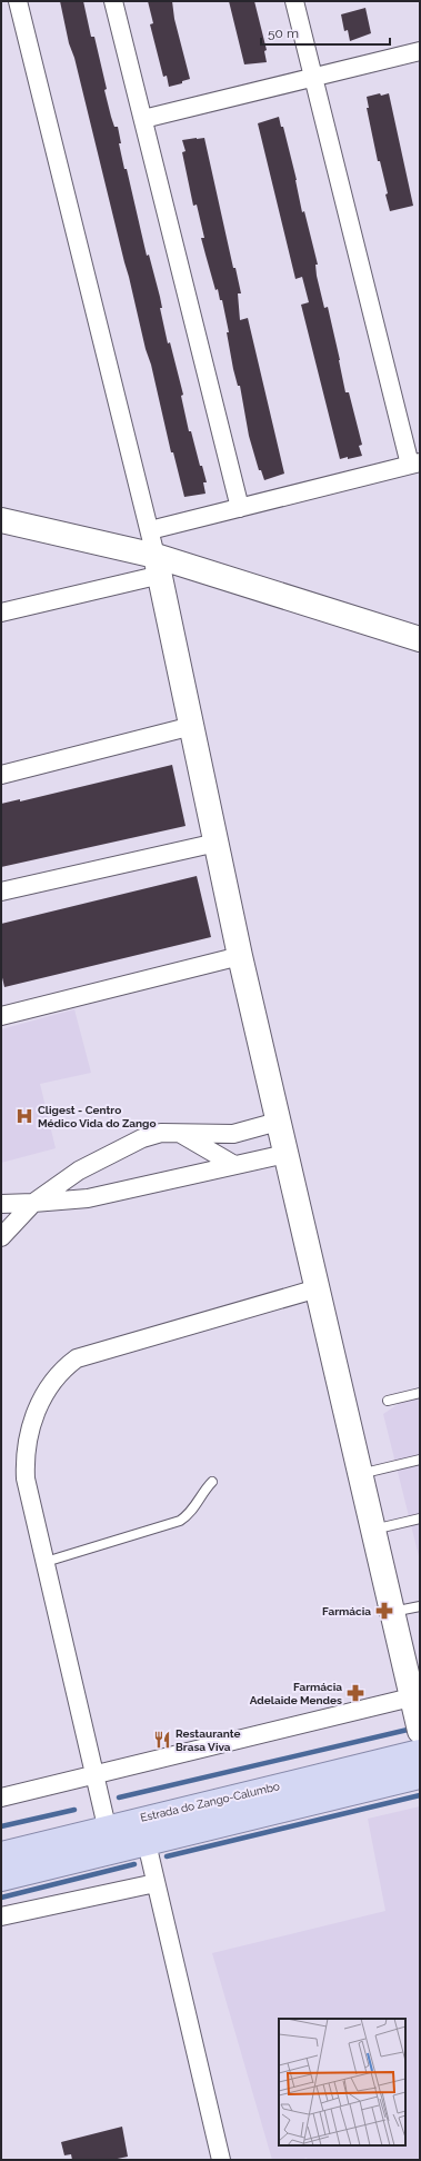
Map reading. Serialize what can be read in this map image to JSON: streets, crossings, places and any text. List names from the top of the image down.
{
  "streets": {
    "main road": ["Estrada do Zango-Calumbo"]
  },
  "places": {
    "hospital": ["Cligest - Centro Médico Vida do Zango"],
    "pharmacy": ["Farmácia", "Farmácia Adelaide Mendes"],
    "restaurant": ["Restaurante Brasa Viva"]
  },
  "scale_bar": "50 m"
}
